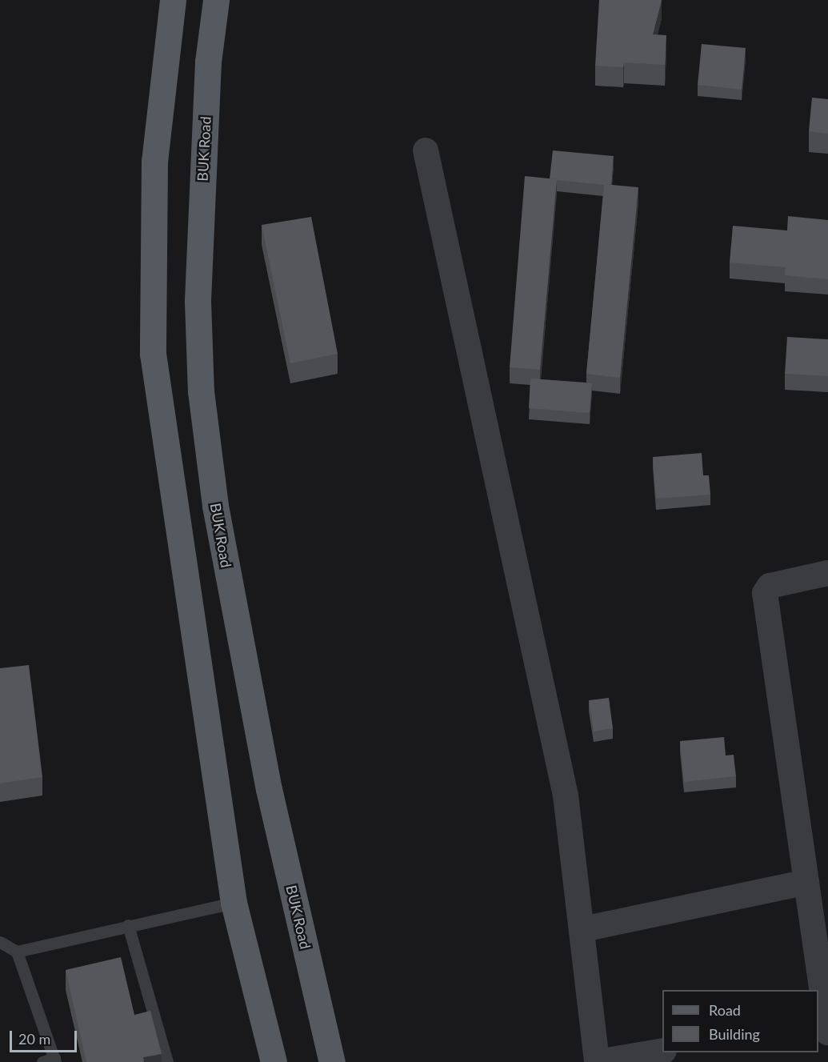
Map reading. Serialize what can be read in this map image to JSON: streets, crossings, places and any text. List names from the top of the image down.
{
  "streets": {
    "main road": ["BUK Road"]
  },
  "legend": ["Road", "Building"],
  "scale_bar": "20 m"
}
